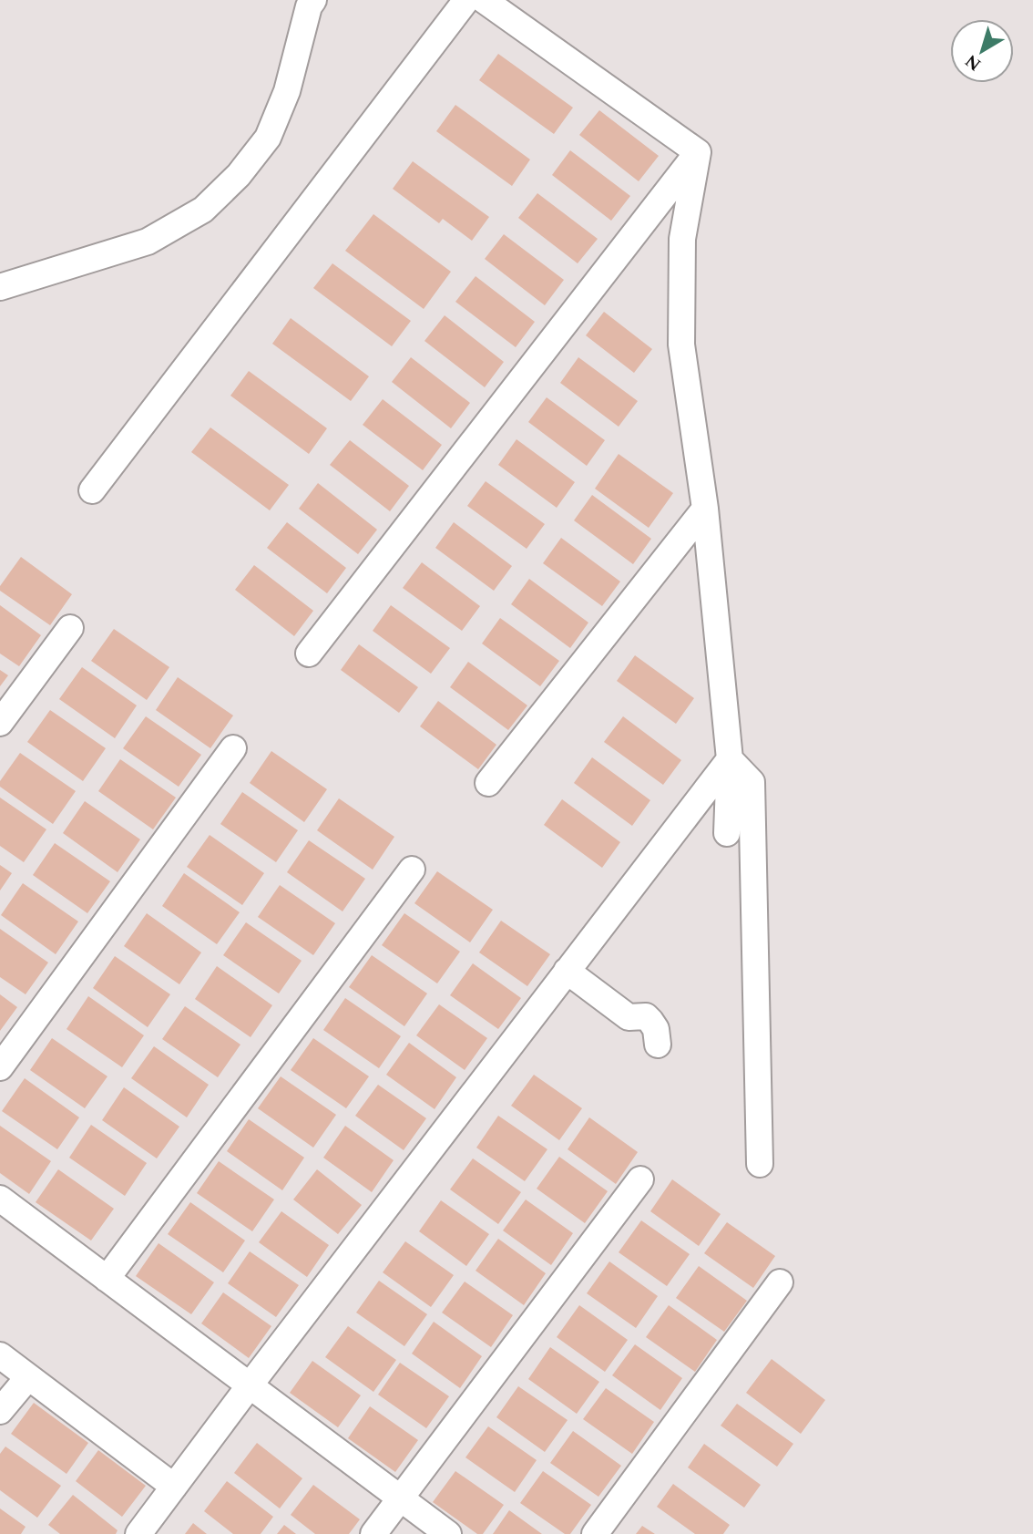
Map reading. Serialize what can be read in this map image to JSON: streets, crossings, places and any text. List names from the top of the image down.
{
  "north": "bottom left"
}
